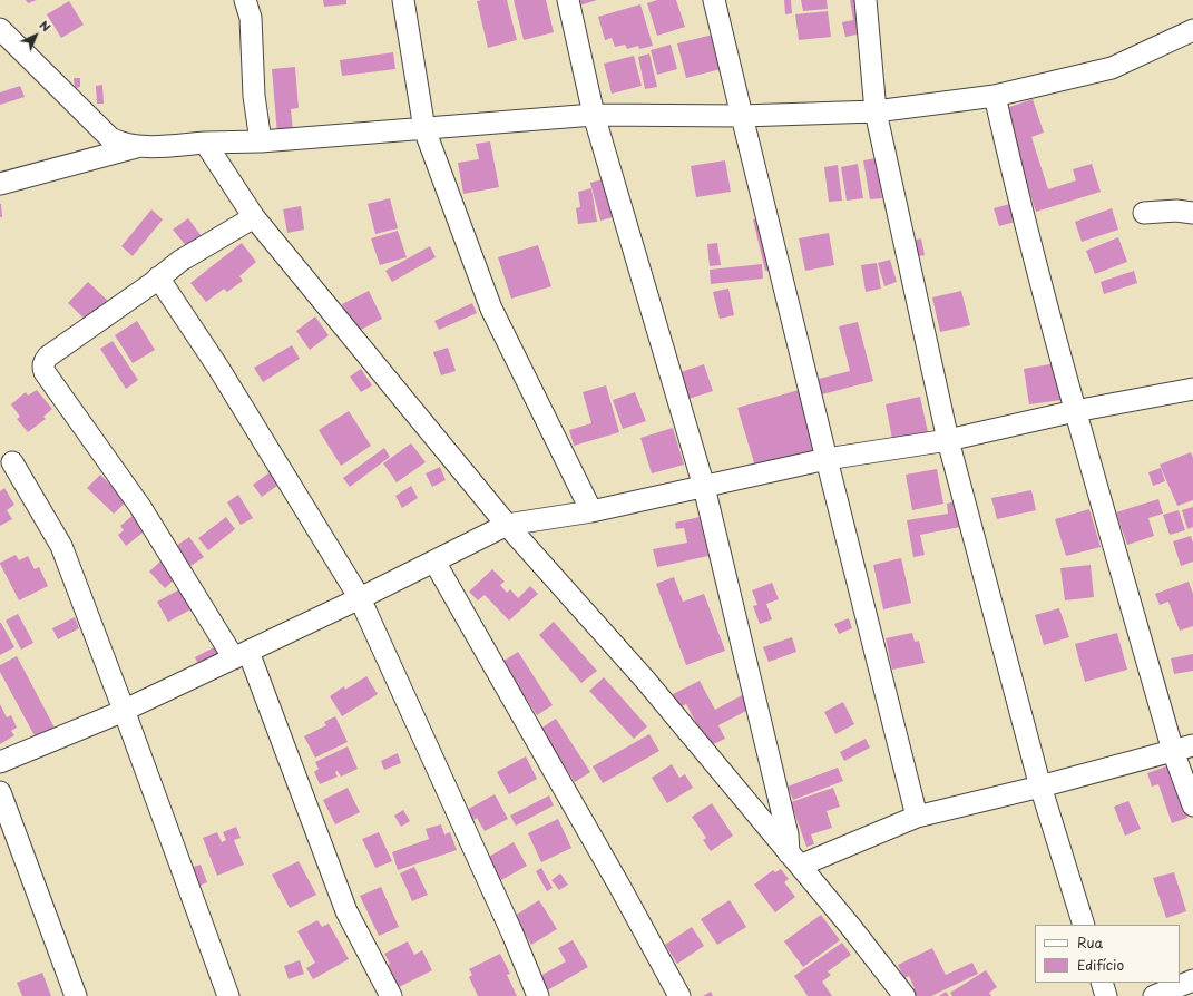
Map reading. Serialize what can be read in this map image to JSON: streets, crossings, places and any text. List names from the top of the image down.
{
  "legend": ["Rua", "Edifício"],
  "north": "top right"
}
